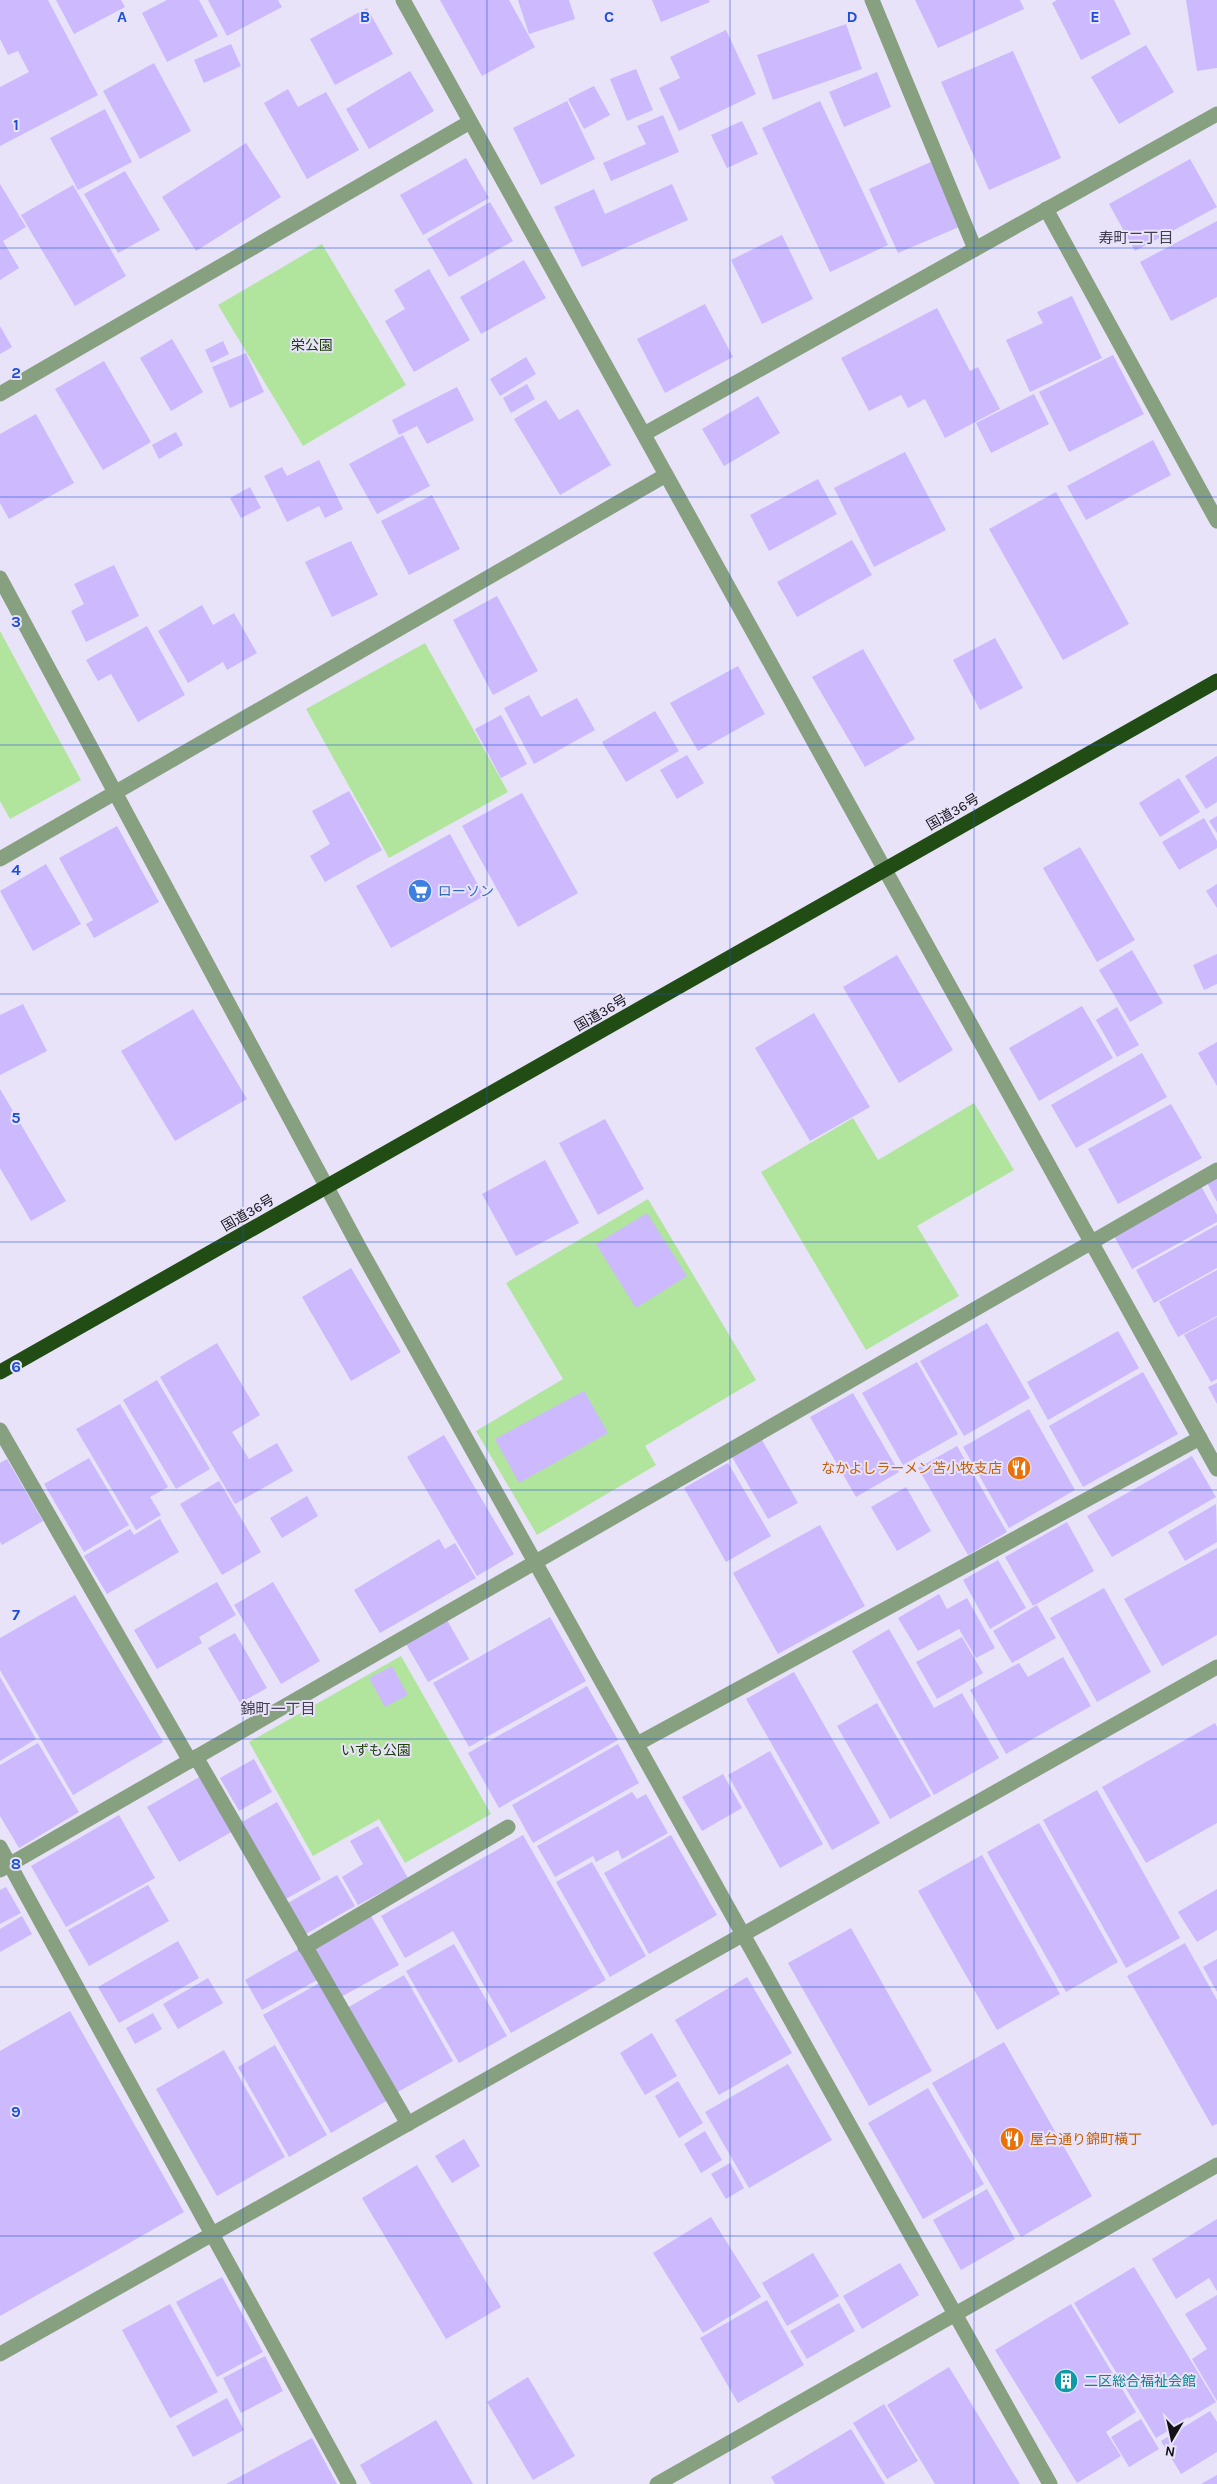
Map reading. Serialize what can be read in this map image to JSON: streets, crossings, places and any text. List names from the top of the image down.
{
  "streets": {
    "highway": ["国道36号"]
  },
  "districts": ["寿町二丁目", "錦町一丁目"],
  "parks": ["栄公園", "いずも公園"],
  "places": {
    "supermarket": ["ローソン"],
    "restaurant": ["なかよしラーメン苫小牧支店", "屋台通り錦町橫丁"],
    "building": ["二区総合福祉会館"]
  },
  "north": "bottom",
  "grid": {
    "columns": [
      "A",
      "B",
      "C",
      "D",
      "E"
    ],
    "rows": [
      "1",
      "2",
      "3",
      "4",
      "5",
      "6",
      "7",
      "8",
      "9"
    ]
  }
}
